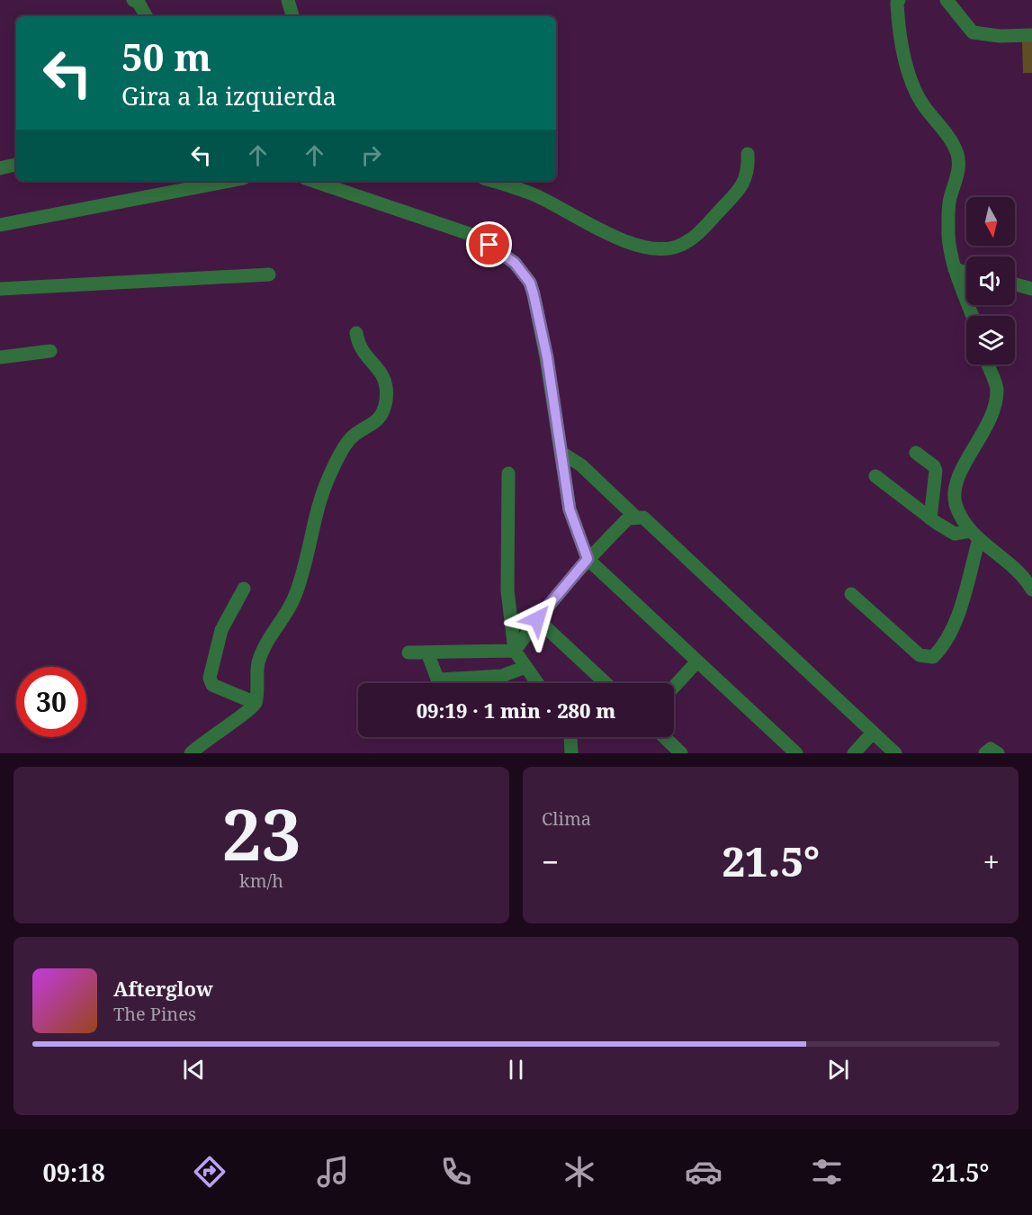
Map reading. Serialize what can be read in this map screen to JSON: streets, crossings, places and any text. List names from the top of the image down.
{
  "north": "bottom",
  "page": {
    "turn": ["50 m", "Gira a la izquierda"],
    "limit": "30",
    "trip": "09:19 · 1 min · 280 m",
    "tile": [
      ["23", "km/h"],
      "Clima"
    ],
    "heat": ["−", "21.5°", "+"],
    "song": ["Afterglow", "The Pines"],
    "tabs": ["09:18", "21.5°"]
  }
}
